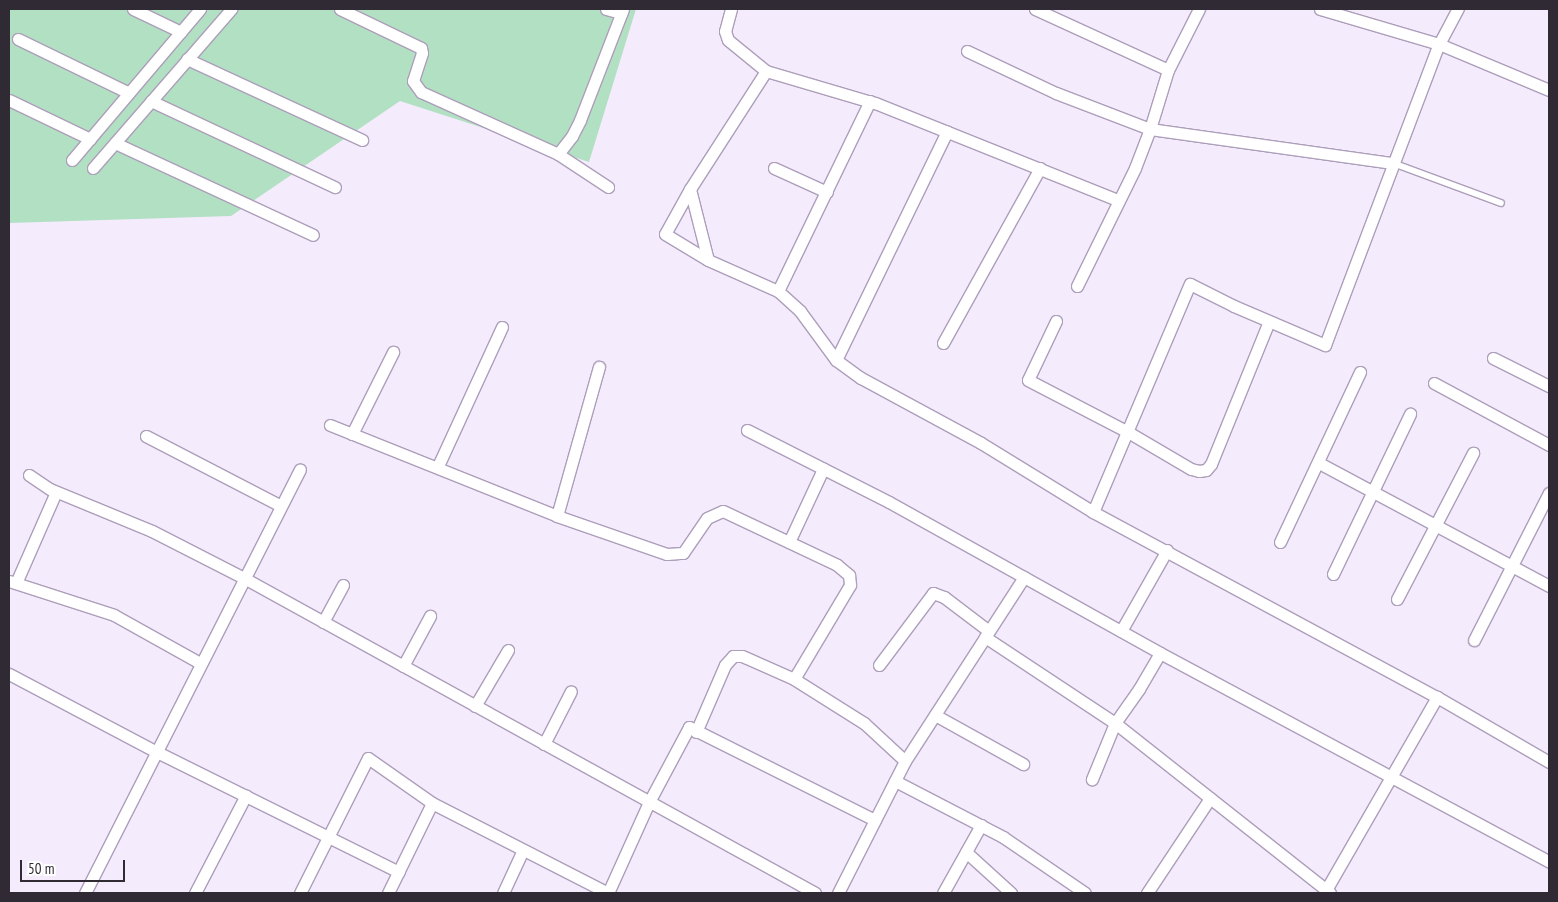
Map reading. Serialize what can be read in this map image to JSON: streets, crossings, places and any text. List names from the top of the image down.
{
  "scale_bar": "50 m"
}
